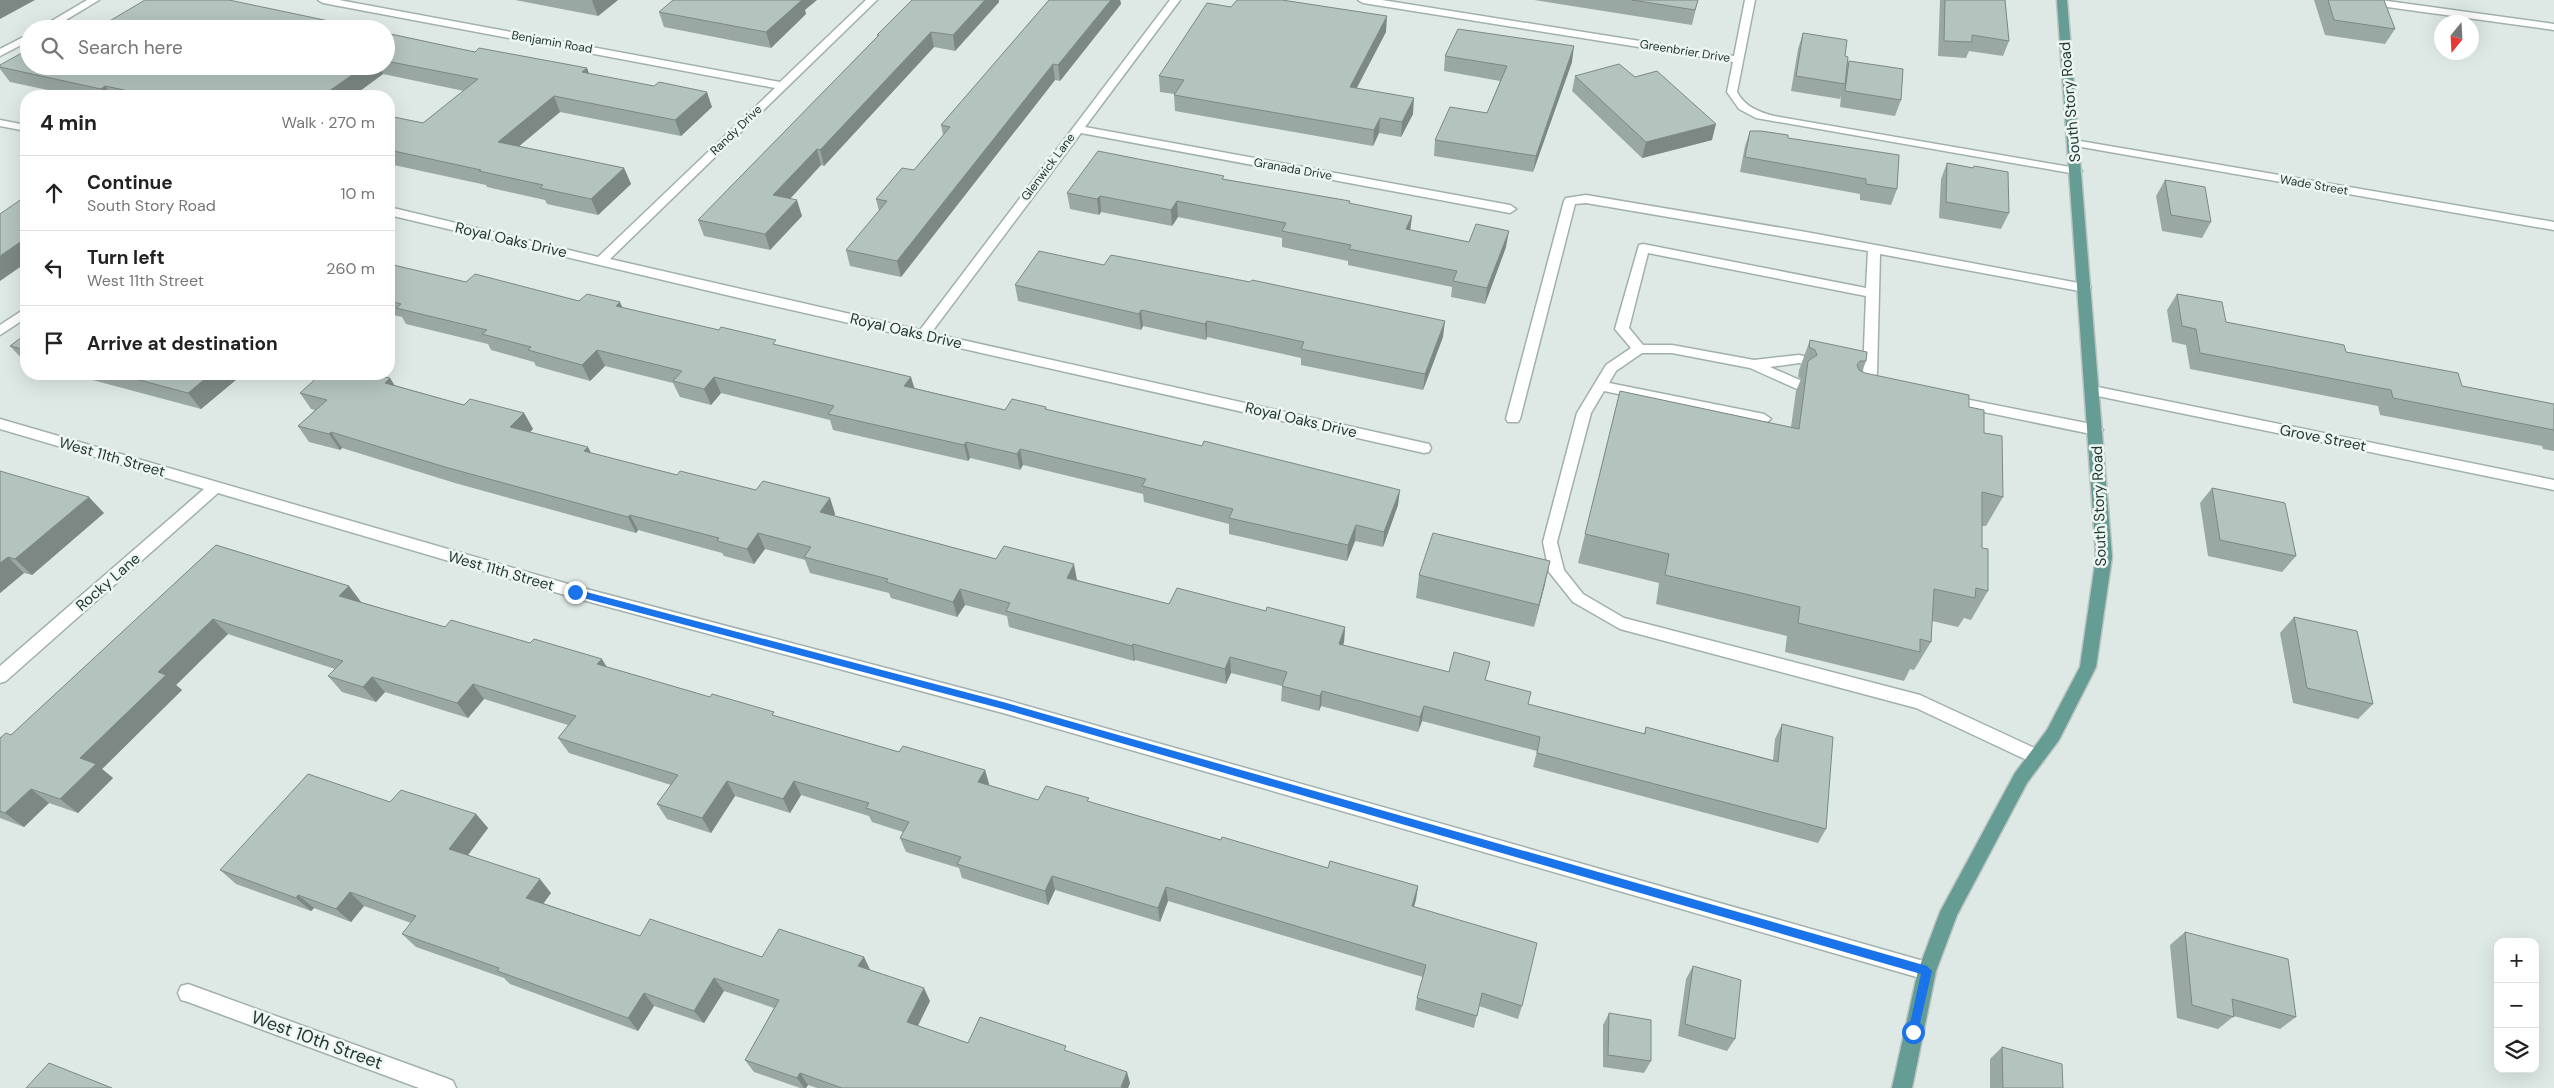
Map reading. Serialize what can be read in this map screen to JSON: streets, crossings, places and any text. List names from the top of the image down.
{
  "streets": {
    "main road": ["South Story Road"],
    "street": [
      "Benjamin Road",
      "Greenbrier Drive",
      "Randy Drive",
      "Glenwick Lane",
      "Granada Drive",
      "Wade Street",
      "Royal Oaks Drive",
      "Grove Street",
      "West 11th Street",
      "Rocky Lane",
      "West 10th Street"
    ]
  },
  "crossings": [
    ["Benjamin Road", "Randy Drive"],
    ["Greenbrier Drive", "South Story Road"],
    ["South Story Road", "Wade Street"],
    ["South Story Road", "Grove Street"],
    ["South Story Road", "West 11th Street"],
    ["Randy Drive", "Royal Oaks Drive"],
    ["Glenwick Lane", "Granada Drive"],
    ["Glenwick Lane", "Royal Oaks Drive"],
    ["West 11th Street", "Rocky Lane"]
  ],
  "north": "bottom",
  "page": {
    "search": "Search here",
    "heading": ["4 min", "Walk · 270 m"],
    "list": [
      ["Continue", "South Story Road", "10 m"],
      ["Turn left", "West 11th Street", "260 m"],
      "Arrive at destination"
    ],
    "map_buttons": ["+", "−"]
  }
}
